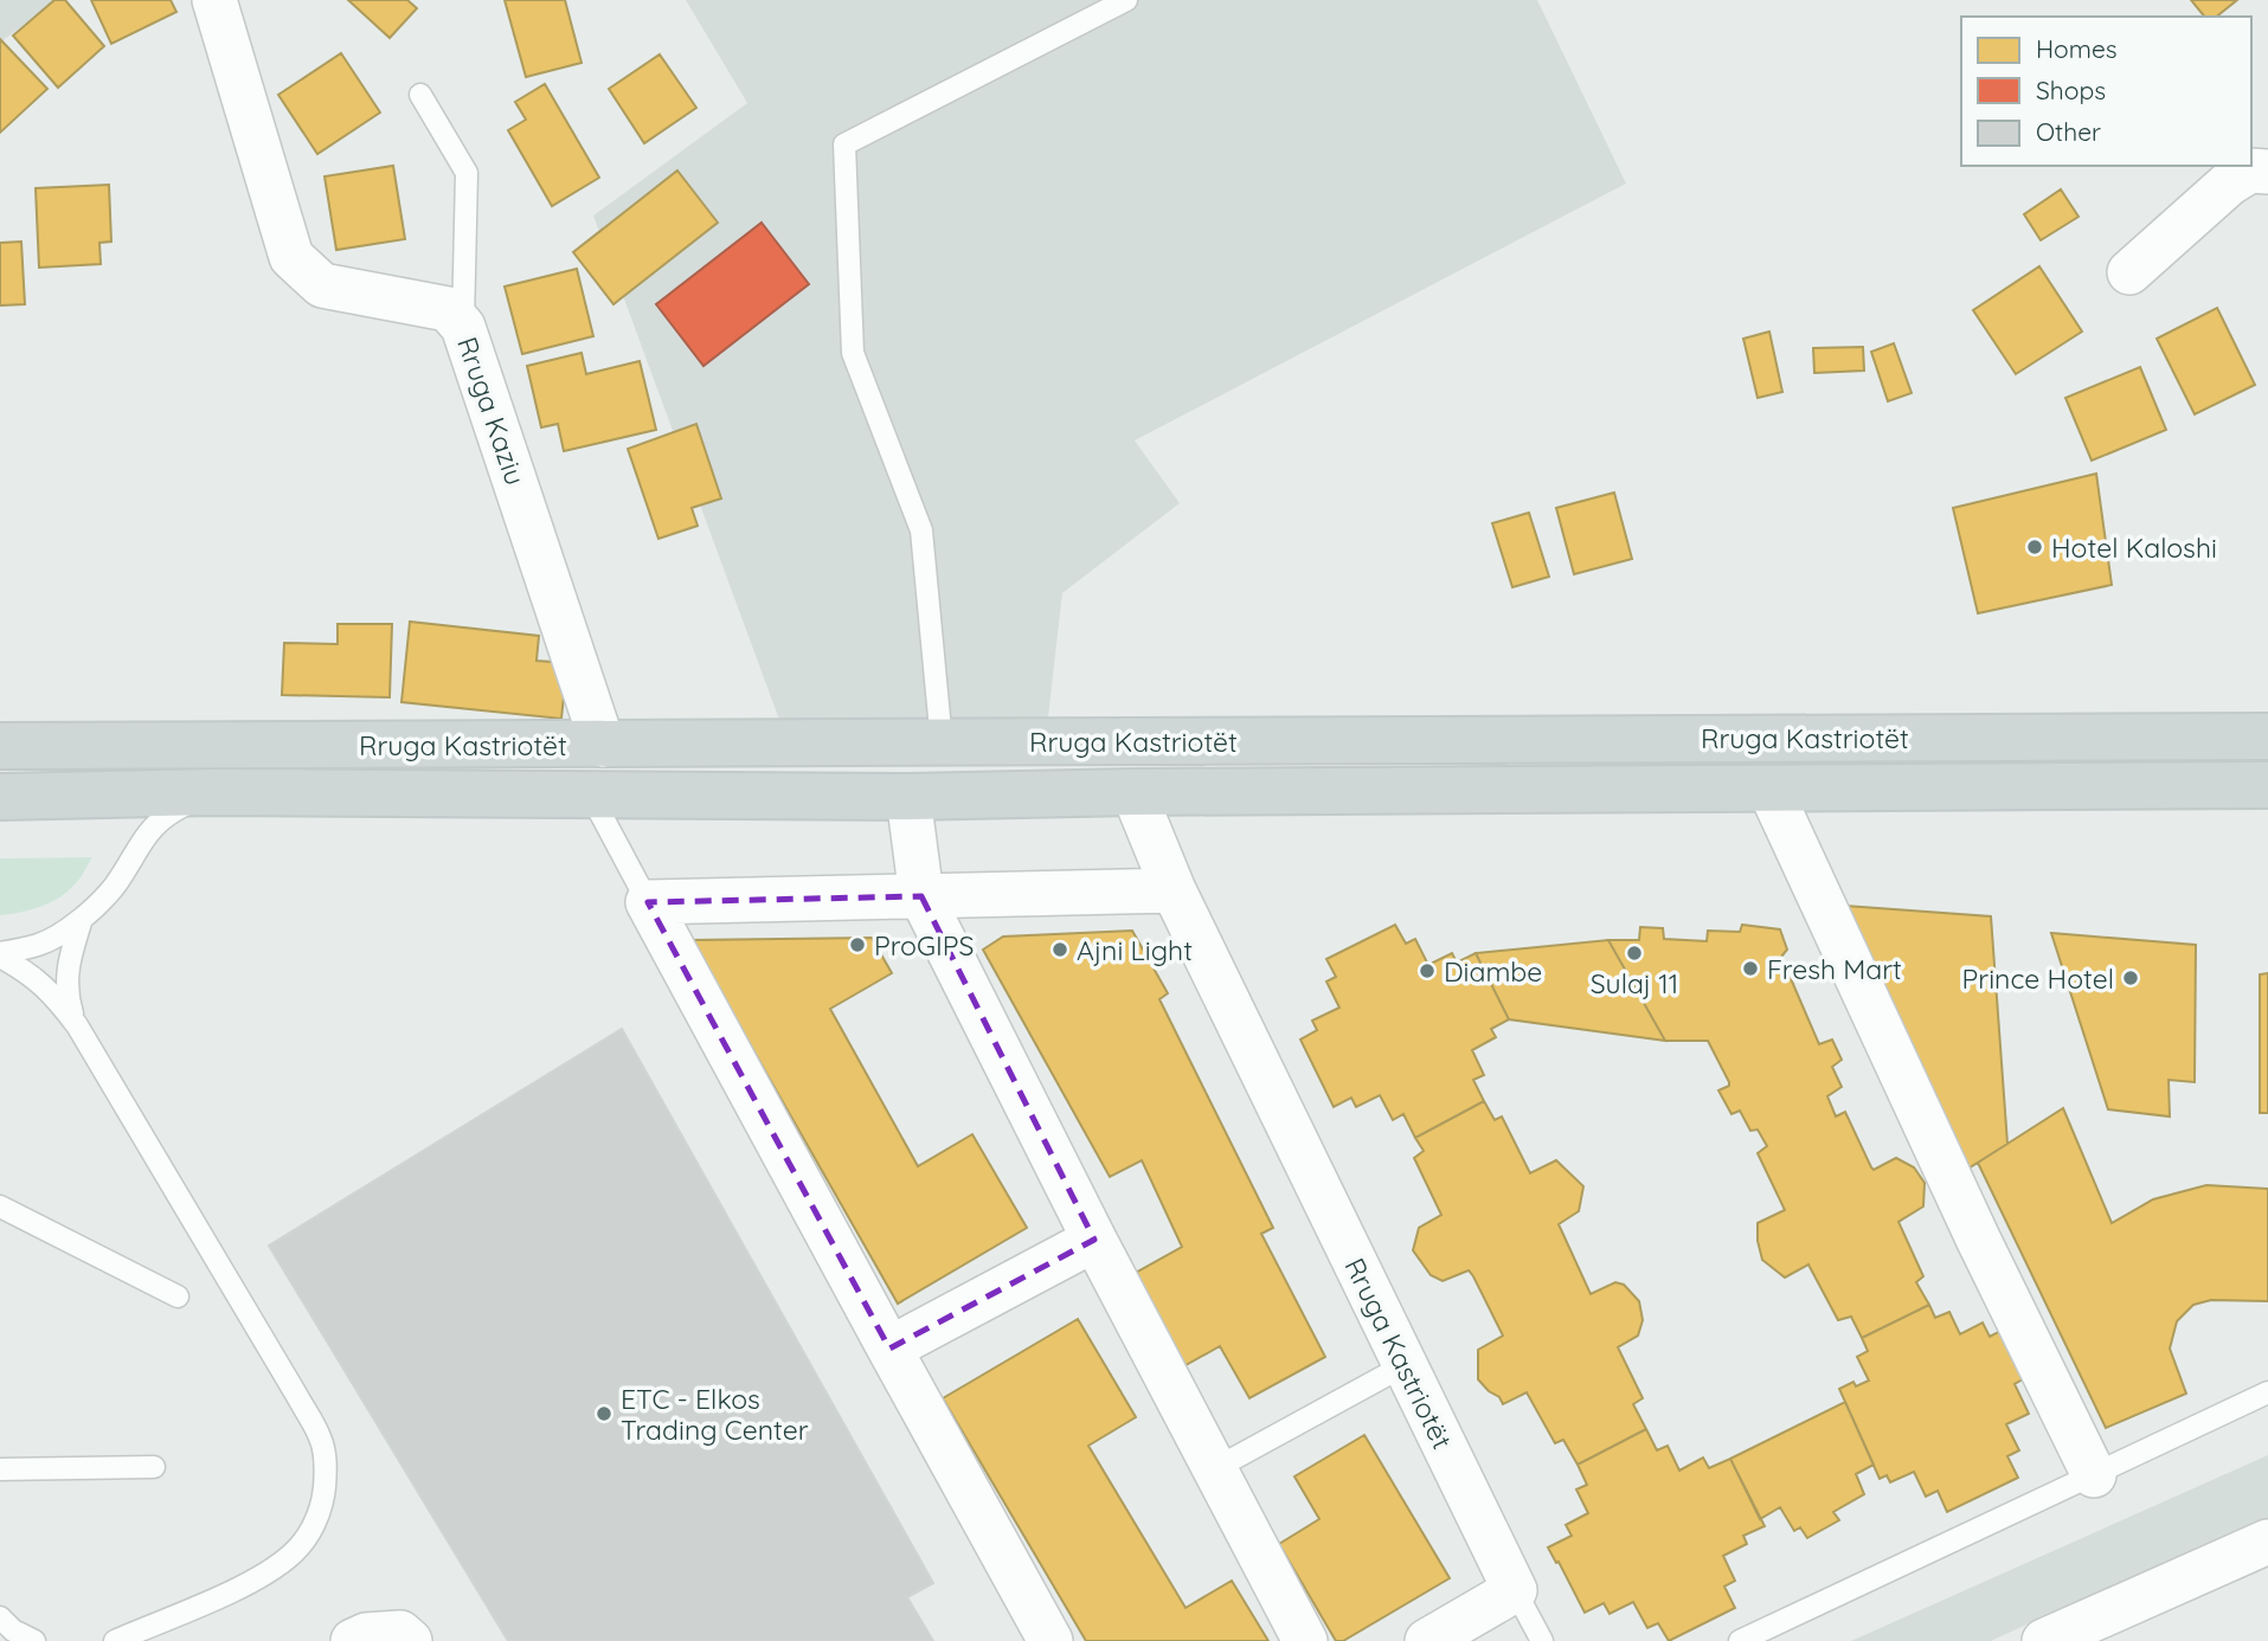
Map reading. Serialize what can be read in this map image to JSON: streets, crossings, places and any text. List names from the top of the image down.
{
  "streets": {
    "main road": ["Rruga Kastriotët"],
    "street": ["Rruga Kaziu"]
  },
  "crossings": [
    ["Rruga Kaziu", "Rruga Kastriotët"]
  ],
  "places": [
    "Hotel Kaloshi",
    "ProGIPS",
    "Ajni Light",
    "Sulaj 11",
    "Fresh Mart",
    "Diambe",
    "Prince Hotel",
    "ETC - Elkos Trading Center"
  ],
  "legend": ["Homes", "Shops", "Other"]
}
